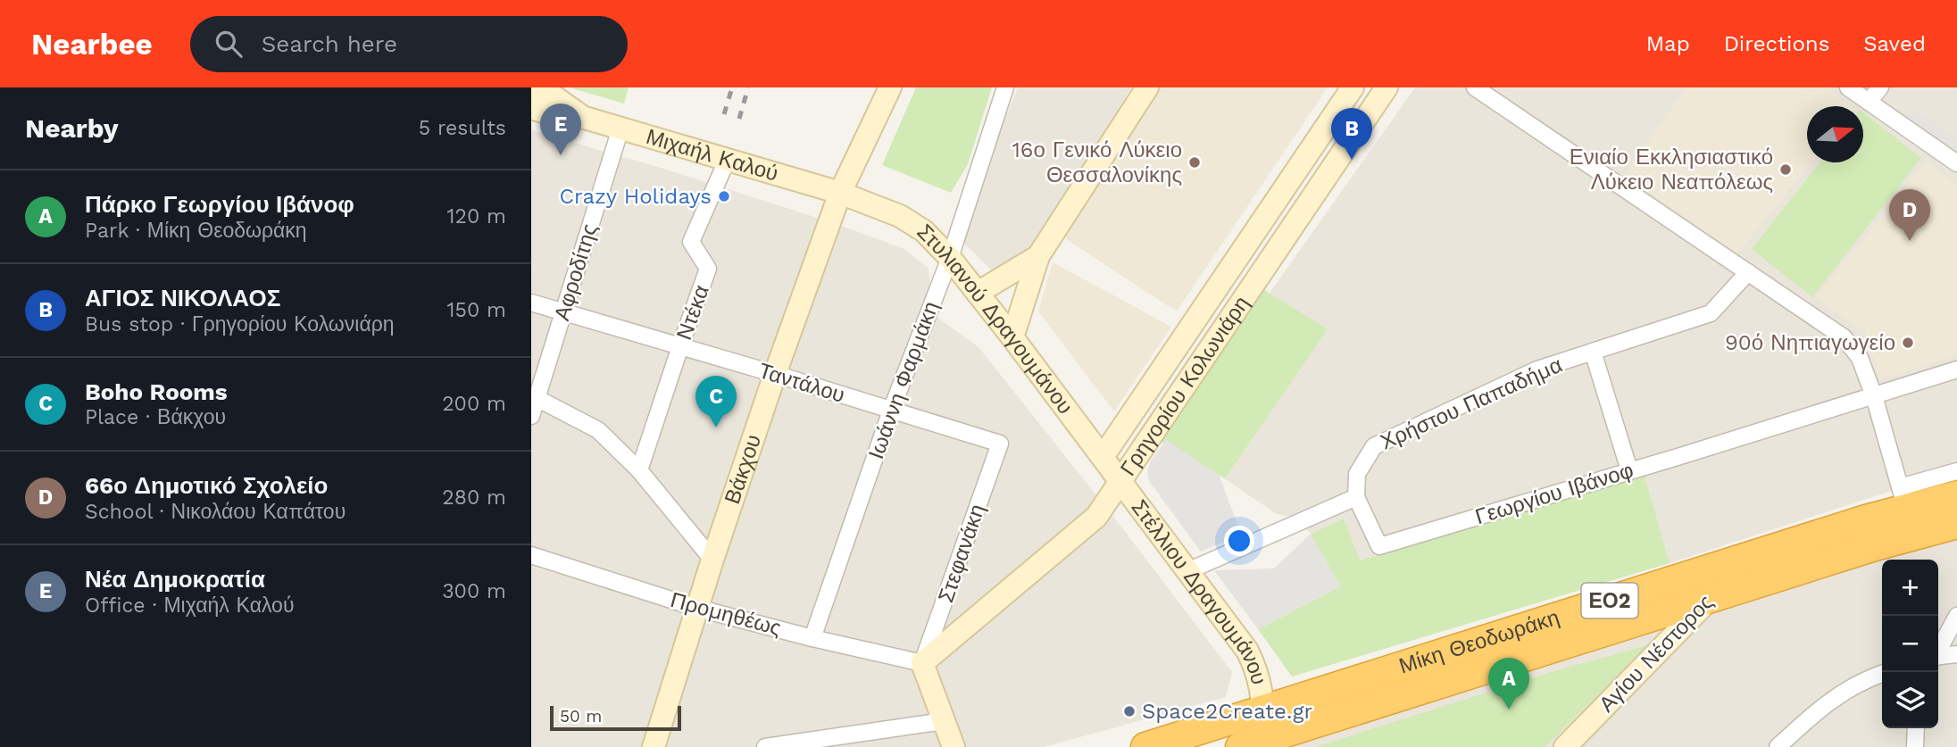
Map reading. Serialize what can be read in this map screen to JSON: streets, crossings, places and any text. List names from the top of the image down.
{
  "streets": {
    "highway": ["ΕΟ2", "Μίκη Θεοδωράκη"],
    "main road": [
      "Μιχαήλ Καλού",
      "Στυλιανού Δραγουμάνου",
      "Γρηγορίου Κολωνιάρη",
      "Βάκχου",
      "Στέλλιου Δραγουμάνου",
      "Αγίου Νέστορος"
    ],
    "street": [
      "Αφροδίτης",
      "Ντέκα",
      "Ιωάννη Φαρμάκη",
      "Ταντάλου",
      "Χρήστου Παπαδήμα",
      "Γεωργίου Ιβάνοφ",
      "Στεφανάκη",
      "Προμηθέως"
    ]
  },
  "crossings": [
    ["Μιχαήλ Καλού", "Αφροδίτης"],
    ["Μιχαήλ Καλού", "Ντέκα"],
    ["Μιχαήλ Καλού", "Στυλιανού Δραγουμάνου"],
    ["Μιχαήλ Καλού", "Βάκχου"],
    ["Αφροδίτης", "Ταντάλου"],
    ["Ντέκα", "Ταντάλου"],
    ["Στυλιανού Δραγουμάνου", "Ιωάννη Φαρμάκη"],
    ["Στυλιανού Δραγουμάνου", "Γρηγορίου Κολωνιάρη"],
    ["Στυλιανού Δραγουμάνου", "Βάκχου"],
    ["Στυλιανού Δραγουμάνου", "Στέλλιου Δραγουμάνου"],
    ["Ιωάννη Φαρμάκη", "Ταντάλου"],
    ["Ιωάννη Φαρμάκη", "Προμηθέως"],
    ["Ταντάλου", "Βάκχου"],
    ["Ταντάλου", "Στεφανάκη"],
    ["Γρηγορίου Κολωνιάρη", "Στεφανάκη"],
    ["Γρηγορίου Κολωνιάρη", "Στέλλιου Δραγουμάνου"],
    ["Γρηγορίου Κολωνιάρη", "Προμηθέως"],
    ["Χρήστου Παπαδήμα", "Γεωργίου Ιβάνοφ"],
    ["Βάκχου", "Προμηθέως"],
    ["Στεφανάκη", "Προμηθέως"],
    ["Στέλλιου Δραγουμάνου", "Μίκη Θεοδωράκη"],
    ["Μίκη Θεοδωράκη", "Αγίου Νέστορος"]
  ],
  "places": [
    "16ο Γενικό Λύκειο Θεσσαλονίκης",
    "Ενιαίο Εκκλησιαστικό Λύκειο Νεαπόλεως",
    "Crazy Holidays",
    "90ό Νηπιαγωγείο",
    "Space2Create.gr"
  ],
  "scale_bar": "50 m",
  "north": "right",
  "page": {
    "header": "Nearbee",
    "search": "Search here",
    "nav": ["Map", "Directions", "Saved"],
    "heading": ["Nearby", "5 results"],
    "pins": [
      "E",
      "B",
      "D",
      "C",
      "A"
    ],
    "list": [
      {
        "mark": "A",
        "name": "Πάρκο Γεωργίου Ιβάνοφ",
        "note": "Park · Μίκη Θεοδωράκη",
        "value": "120 m"
      },
      {
        "mark": "B",
        "name": "ΑΓΙΟΣ ΝΙΚΟΛΑΟΣ",
        "note": "Bus stop · Γρηγορίου Κολωνιάρη",
        "value": "150 m"
      },
      {
        "mark": "C",
        "name": "Boho Rooms",
        "note": "Place · Βάκχου",
        "value": "200 m"
      },
      {
        "mark": "D",
        "name": "66ο Δημοτικό Σχολείο",
        "note": "School · Νικολάου Καπάτου",
        "value": "280 m"
      },
      {
        "mark": "E",
        "name": "Νέα Δημοκρατία",
        "note": "Office · Μιχαήλ Καλού",
        "value": "300 m"
      }
    ],
    "map_buttons": ["+", "−"],
    "scale": "50 m"
  }
}
